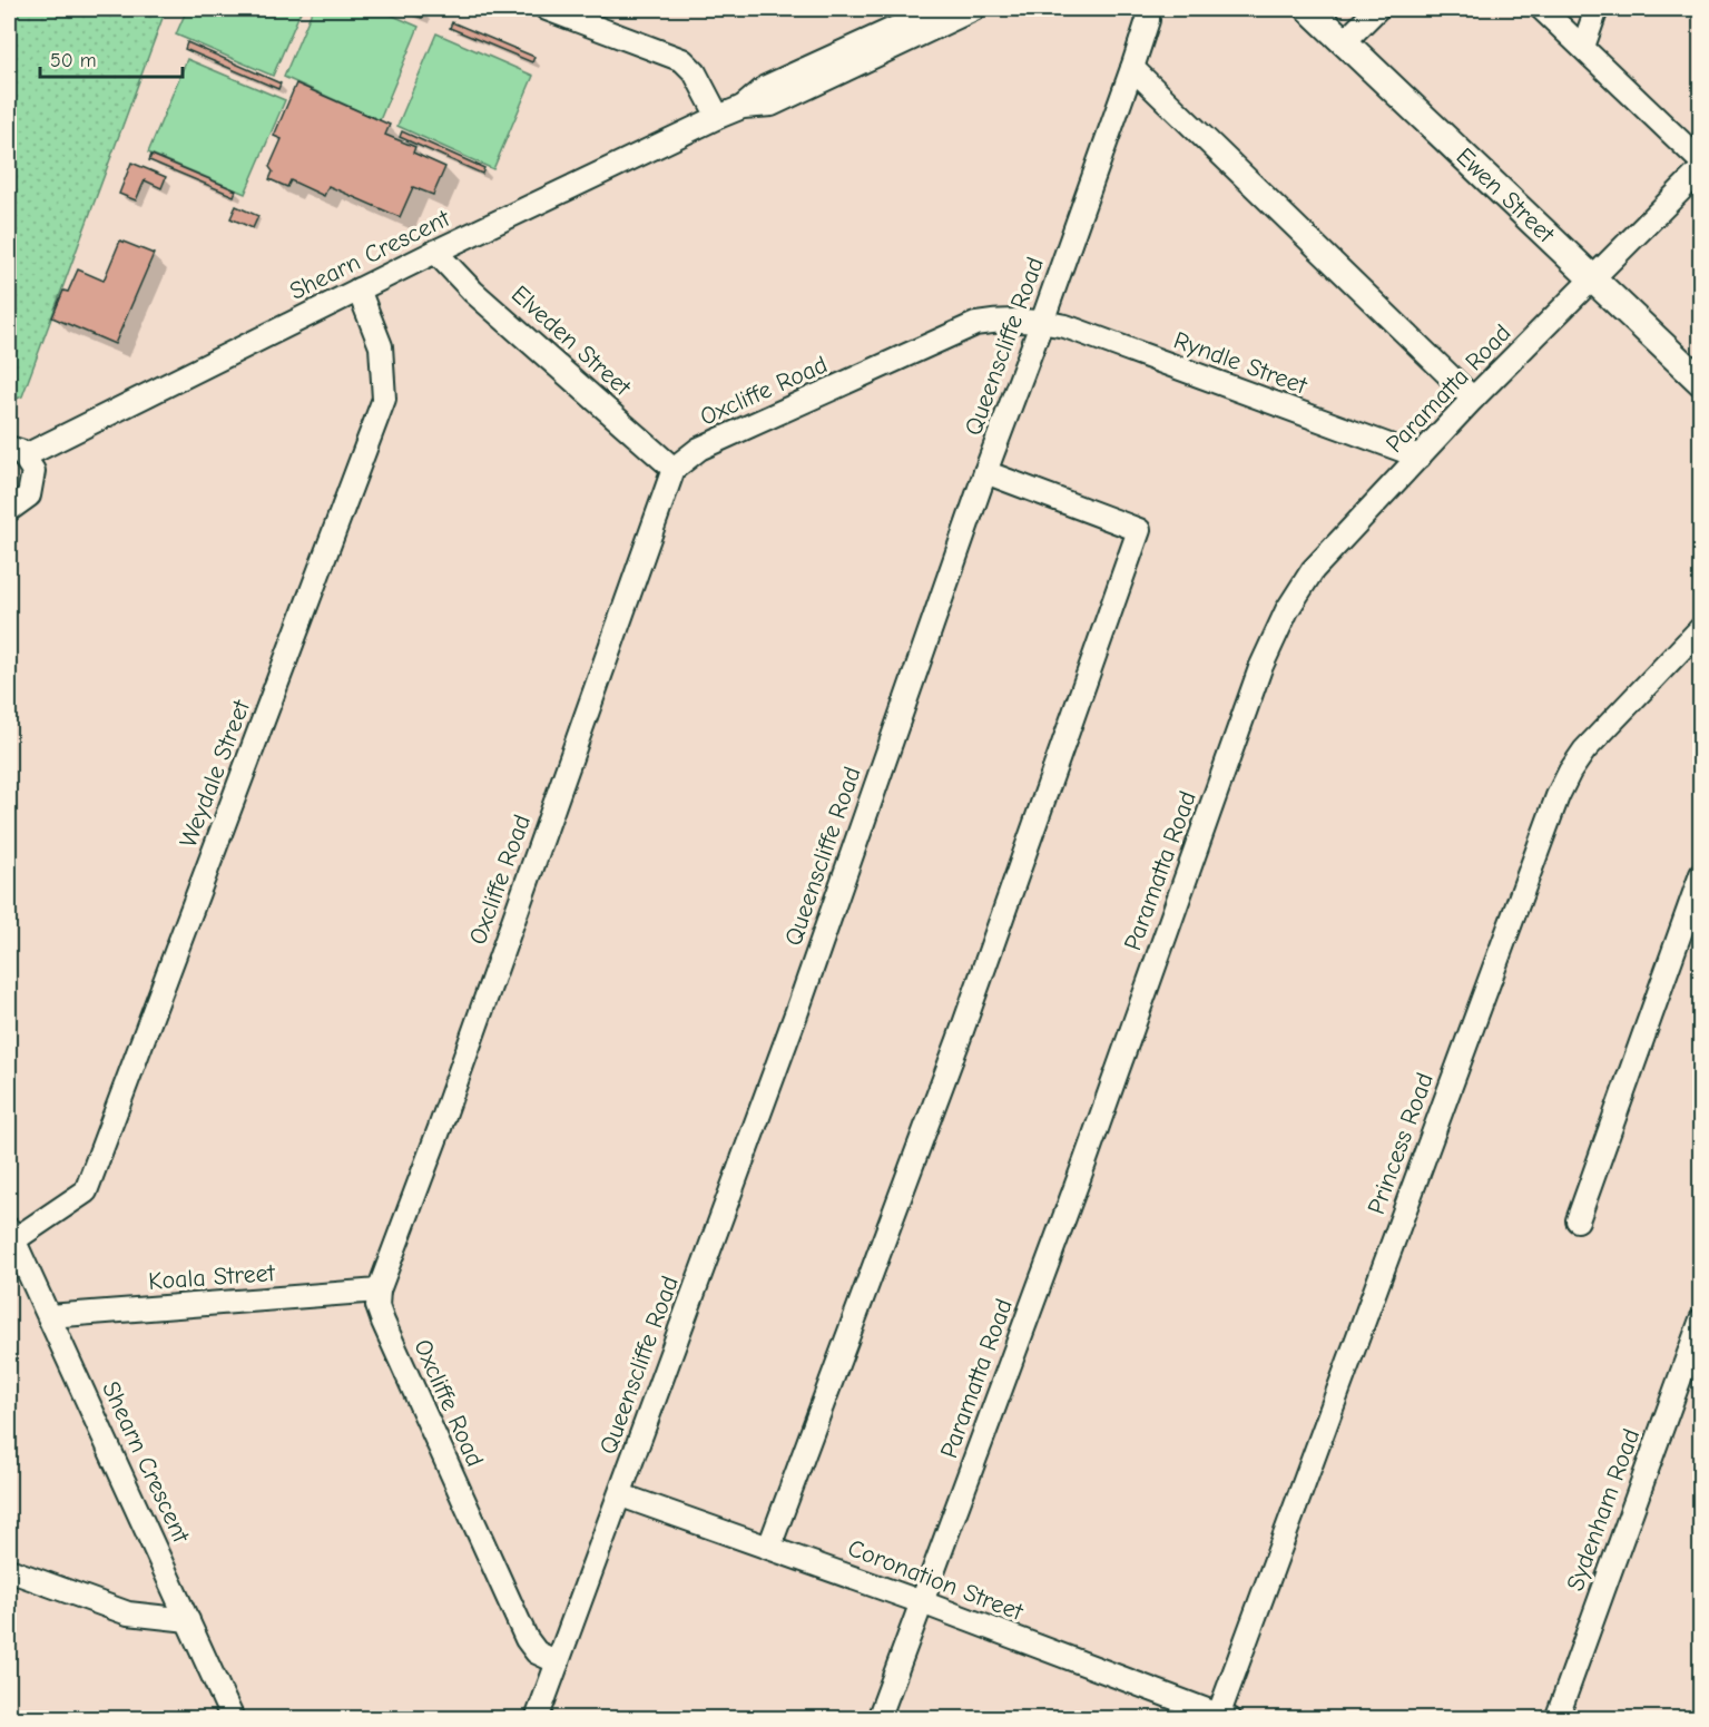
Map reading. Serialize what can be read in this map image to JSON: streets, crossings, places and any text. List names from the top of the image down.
{
  "streets": {
    "main road": ["Ewen Street"],
    "street": [
      "Shearn Crescent",
      "Elveden Street",
      "Queenscliffe Road",
      "Ryndle Street",
      "Paramatta Road",
      "Oxcliffe Road",
      "Weydale Street",
      "Princess Road",
      "Koala Street",
      "Sydenham Road",
      "Coronation Street"
    ]
  },
  "crossings": [
    ["Ewen Street", "Paramatta Road"],
    ["Shearn Crescent", "Elveden Street"],
    ["Shearn Crescent", "Weydale Street"],
    ["Shearn Crescent", "Koala Street"],
    ["Elveden Street", "Oxcliffe Road"],
    ["Queenscliffe Road", "Ryndle Street"],
    ["Queenscliffe Road", "Oxcliffe Road"],
    ["Queenscliffe Road", "Coronation Street"],
    ["Ryndle Street", "Paramatta Road"],
    ["Ryndle Street", "Oxcliffe Road"],
    ["Paramatta Road", "Coronation Street"],
    ["Oxcliffe Road", "Koala Street"],
    ["Princess Road", "Coronation Street"]
  ],
  "scale_bar": "50 m"
}
